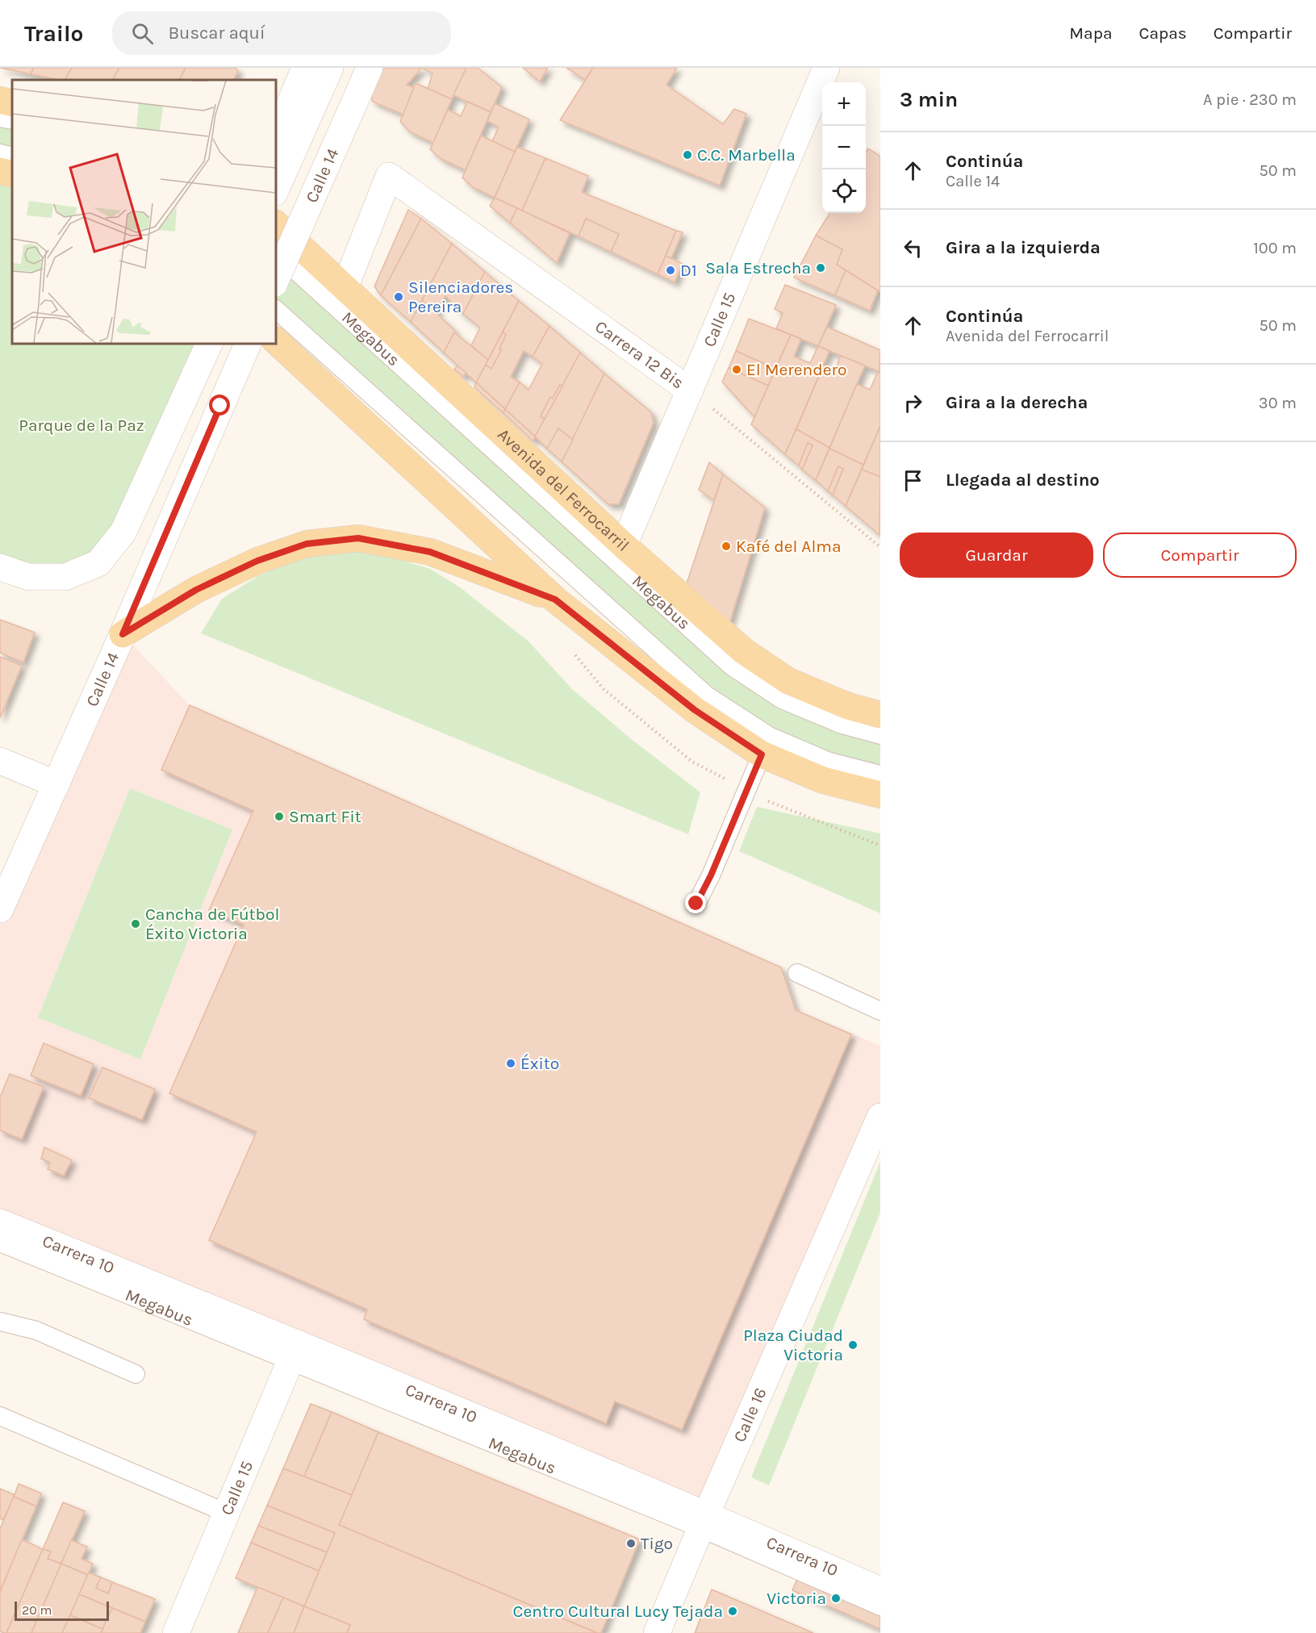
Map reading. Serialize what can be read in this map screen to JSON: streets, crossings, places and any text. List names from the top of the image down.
{
  "streets": {
    "main road": ["Avenida del Ferrocarril"],
    "street": [
      "Calle 14",
      "Calle 15",
      "Carrera 12 Bis",
      "Carrera 10",
      "Calle 16"
    ],
    "lane": ["Megabus"]
  },
  "crossings": [
    ["Calle 15", "Megabus"],
    ["Calle 15", "Carrera 12 Bis"],
    ["Calle 15", "Avenida del Ferrocarril"],
    ["Calle 15", "Carrera 10"],
    ["Megabus", "Carrera 10"],
    ["Carrera 12 Bis", "Avenida del Ferrocarril"],
    ["Carrera 10", "Calle 16"]
  ],
  "parks": ["Parque de la Paz"],
  "places": [
    "C.C. Marbella",
    "Sala Estrecha",
    "D1",
    "Silenciadores Pereira",
    "El Merendero",
    "Kafé del Alma",
    "Smart Fit",
    "Cancha de Fútbol Éxito Victoria",
    "Éxito",
    "Plaza Ciudad Victoria",
    "Tigo",
    "Victoria",
    "Centro Cultural Lucy Tejada"
  ],
  "scale_bar": "20 m",
  "page": {
    "header": "Trailo",
    "search": "Buscar aquí",
    "nav": ["Mapa", "Capas", "Compartir"],
    "heading": ["3 min", "A pie · 230 m"],
    "map_buttons": ["+", "−"],
    "list": [
      ["Continúa", "Calle 14", "50 m"],
      ["Gira a la izquierda", "100 m"],
      ["Continúa", "Avenida del Ferrocarril", "50 m"],
      ["Gira a la derecha", "30 m"],
      "Llegada al destino"
    ],
    "buttons": ["Guardar", "Compartir"],
    "scale": "20 m"
  }
}
